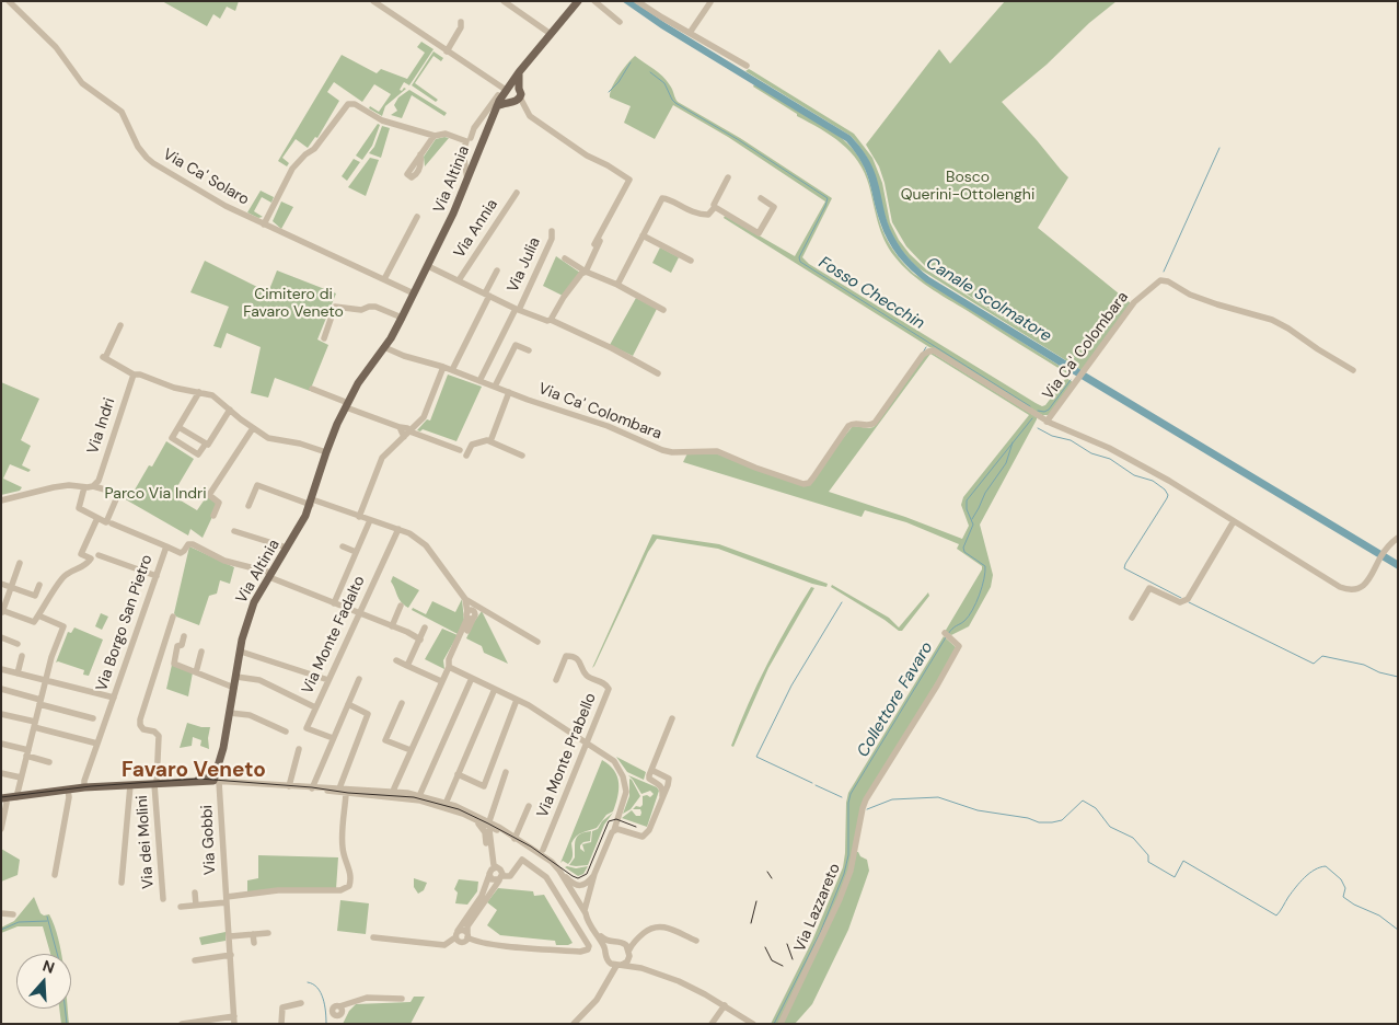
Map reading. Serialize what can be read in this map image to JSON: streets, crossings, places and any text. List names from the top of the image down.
{
  "streets": {
    "main road": ["Via Altinia"],
    "street": [
      "Via Ca' Solaro",
      "Via Annia",
      "Via Julia",
      "Via Ca' Colombara",
      "Via Indri",
      "Via Borgo San Pietro",
      "Via Monte Fadalto",
      "Via Monte Prabello",
      "Via Gobbi",
      "Via dei Molini",
      "Via Lazzareto"
    ]
  },
  "crossings": [
    ["Via Ca' Solaro", "Via Altinia"],
    ["Via Altinia", "Via Ca' Colombara"],
    ["Via Altinia", "Via Borgo San Pietro"],
    ["Via Altinia", "Via Gobbi"],
    ["Via Julia", "Via Ca' Colombara"]
  ],
  "districts": ["Favaro Veneto"],
  "water": ["Fosso Checchin", "Canale Scolmatore", "Collettore Favaro"],
  "parks": ["Bosco Querini-Ottolenghi", "Cimitero di Favaro Veneto", "Parco Via Indri"],
  "north": "top"
}
